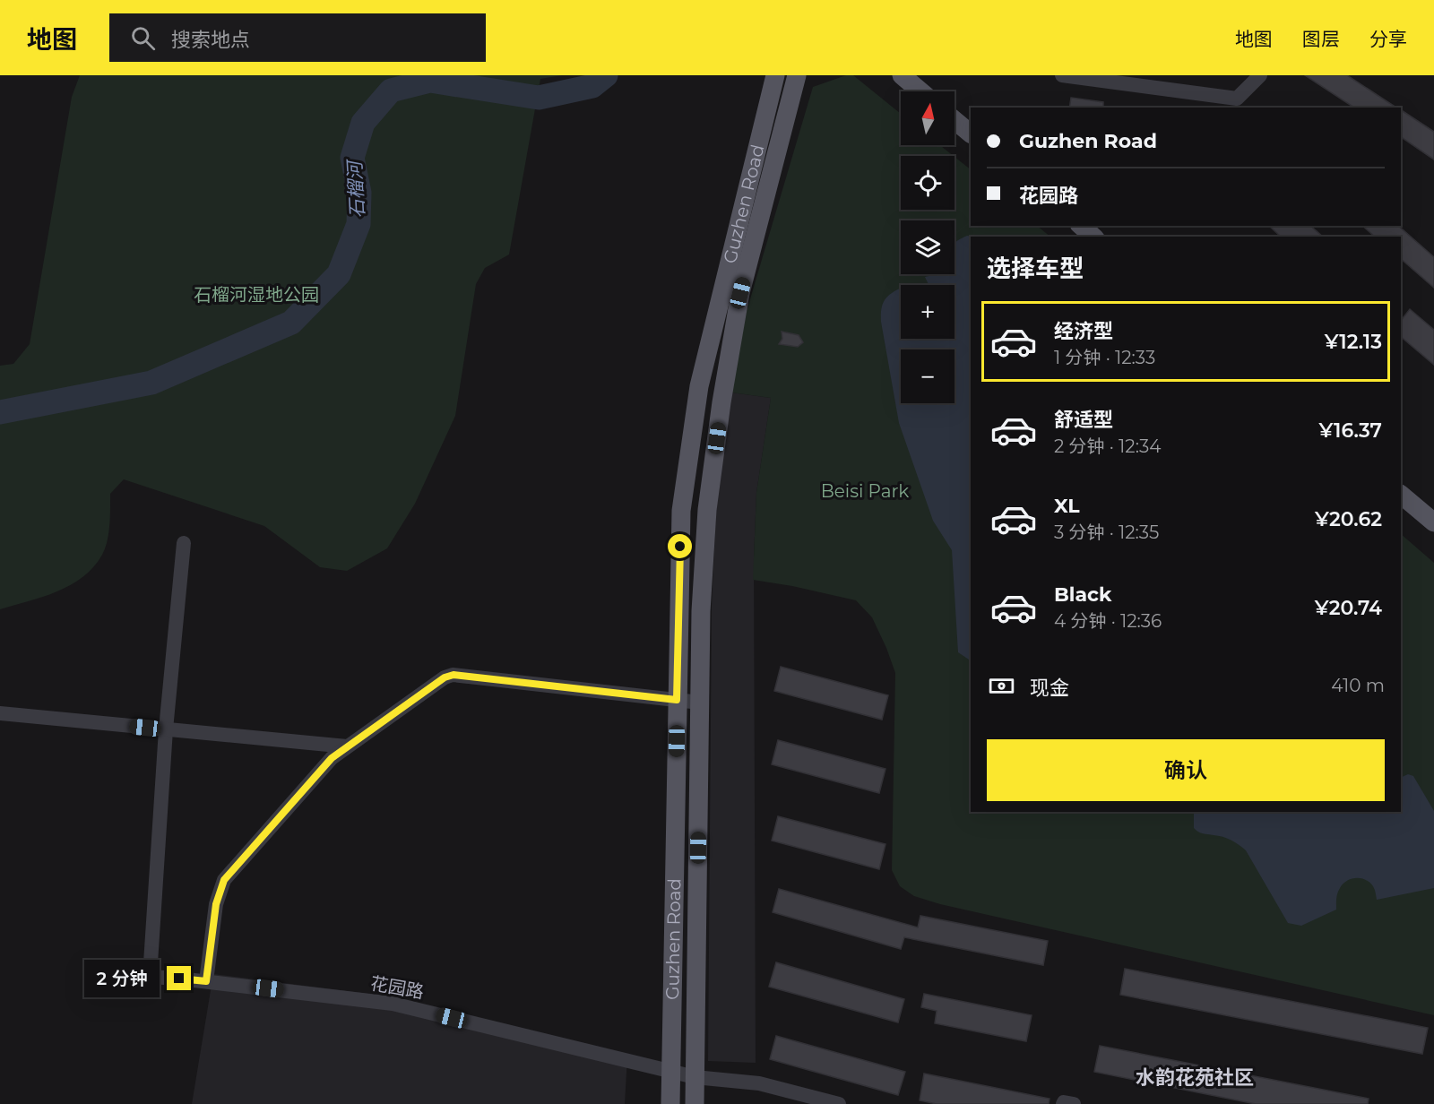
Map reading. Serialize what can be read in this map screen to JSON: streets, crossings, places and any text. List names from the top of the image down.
{
  "streets": {
    "main road": ["Guzhen Road"],
    "street": ["花园路"]
  },
  "crossings": [
    ["Guzhen Road", "花园路"]
  ],
  "districts": ["水韵花苑社区"],
  "water": ["石榴河"],
  "parks": ["石榴河湿地公园", "Beisi Park"],
  "north": "top",
  "page": {
    "header": "地图",
    "search": "搜索地点",
    "nav": ["地图", "图层", "分享"],
    "map_buttons": ["+", "−"],
    "banner": ["Guzhen Road", "花园路"],
    "heading": "选择车型",
    "list": [
      {
        "name": "经济型",
        "note": "1 分钟 · 12:33",
        "value": "¥12.13"
      },
      {
        "name": "舒适型",
        "note": "2 分钟 · 12:34",
        "value": "¥16.37"
      },
      {
        "name": "XL",
        "note": "3 分钟 · 12:35",
        "value": "¥20.62"
      },
      {
        "name": "Black",
        "note": "4 分钟 · 12:36",
        "value": "¥20.74"
      }
    ],
    "pay": ["现金", "410 m"],
    "buttons": "确认",
    "bubble": "2 分钟"
  }
}
